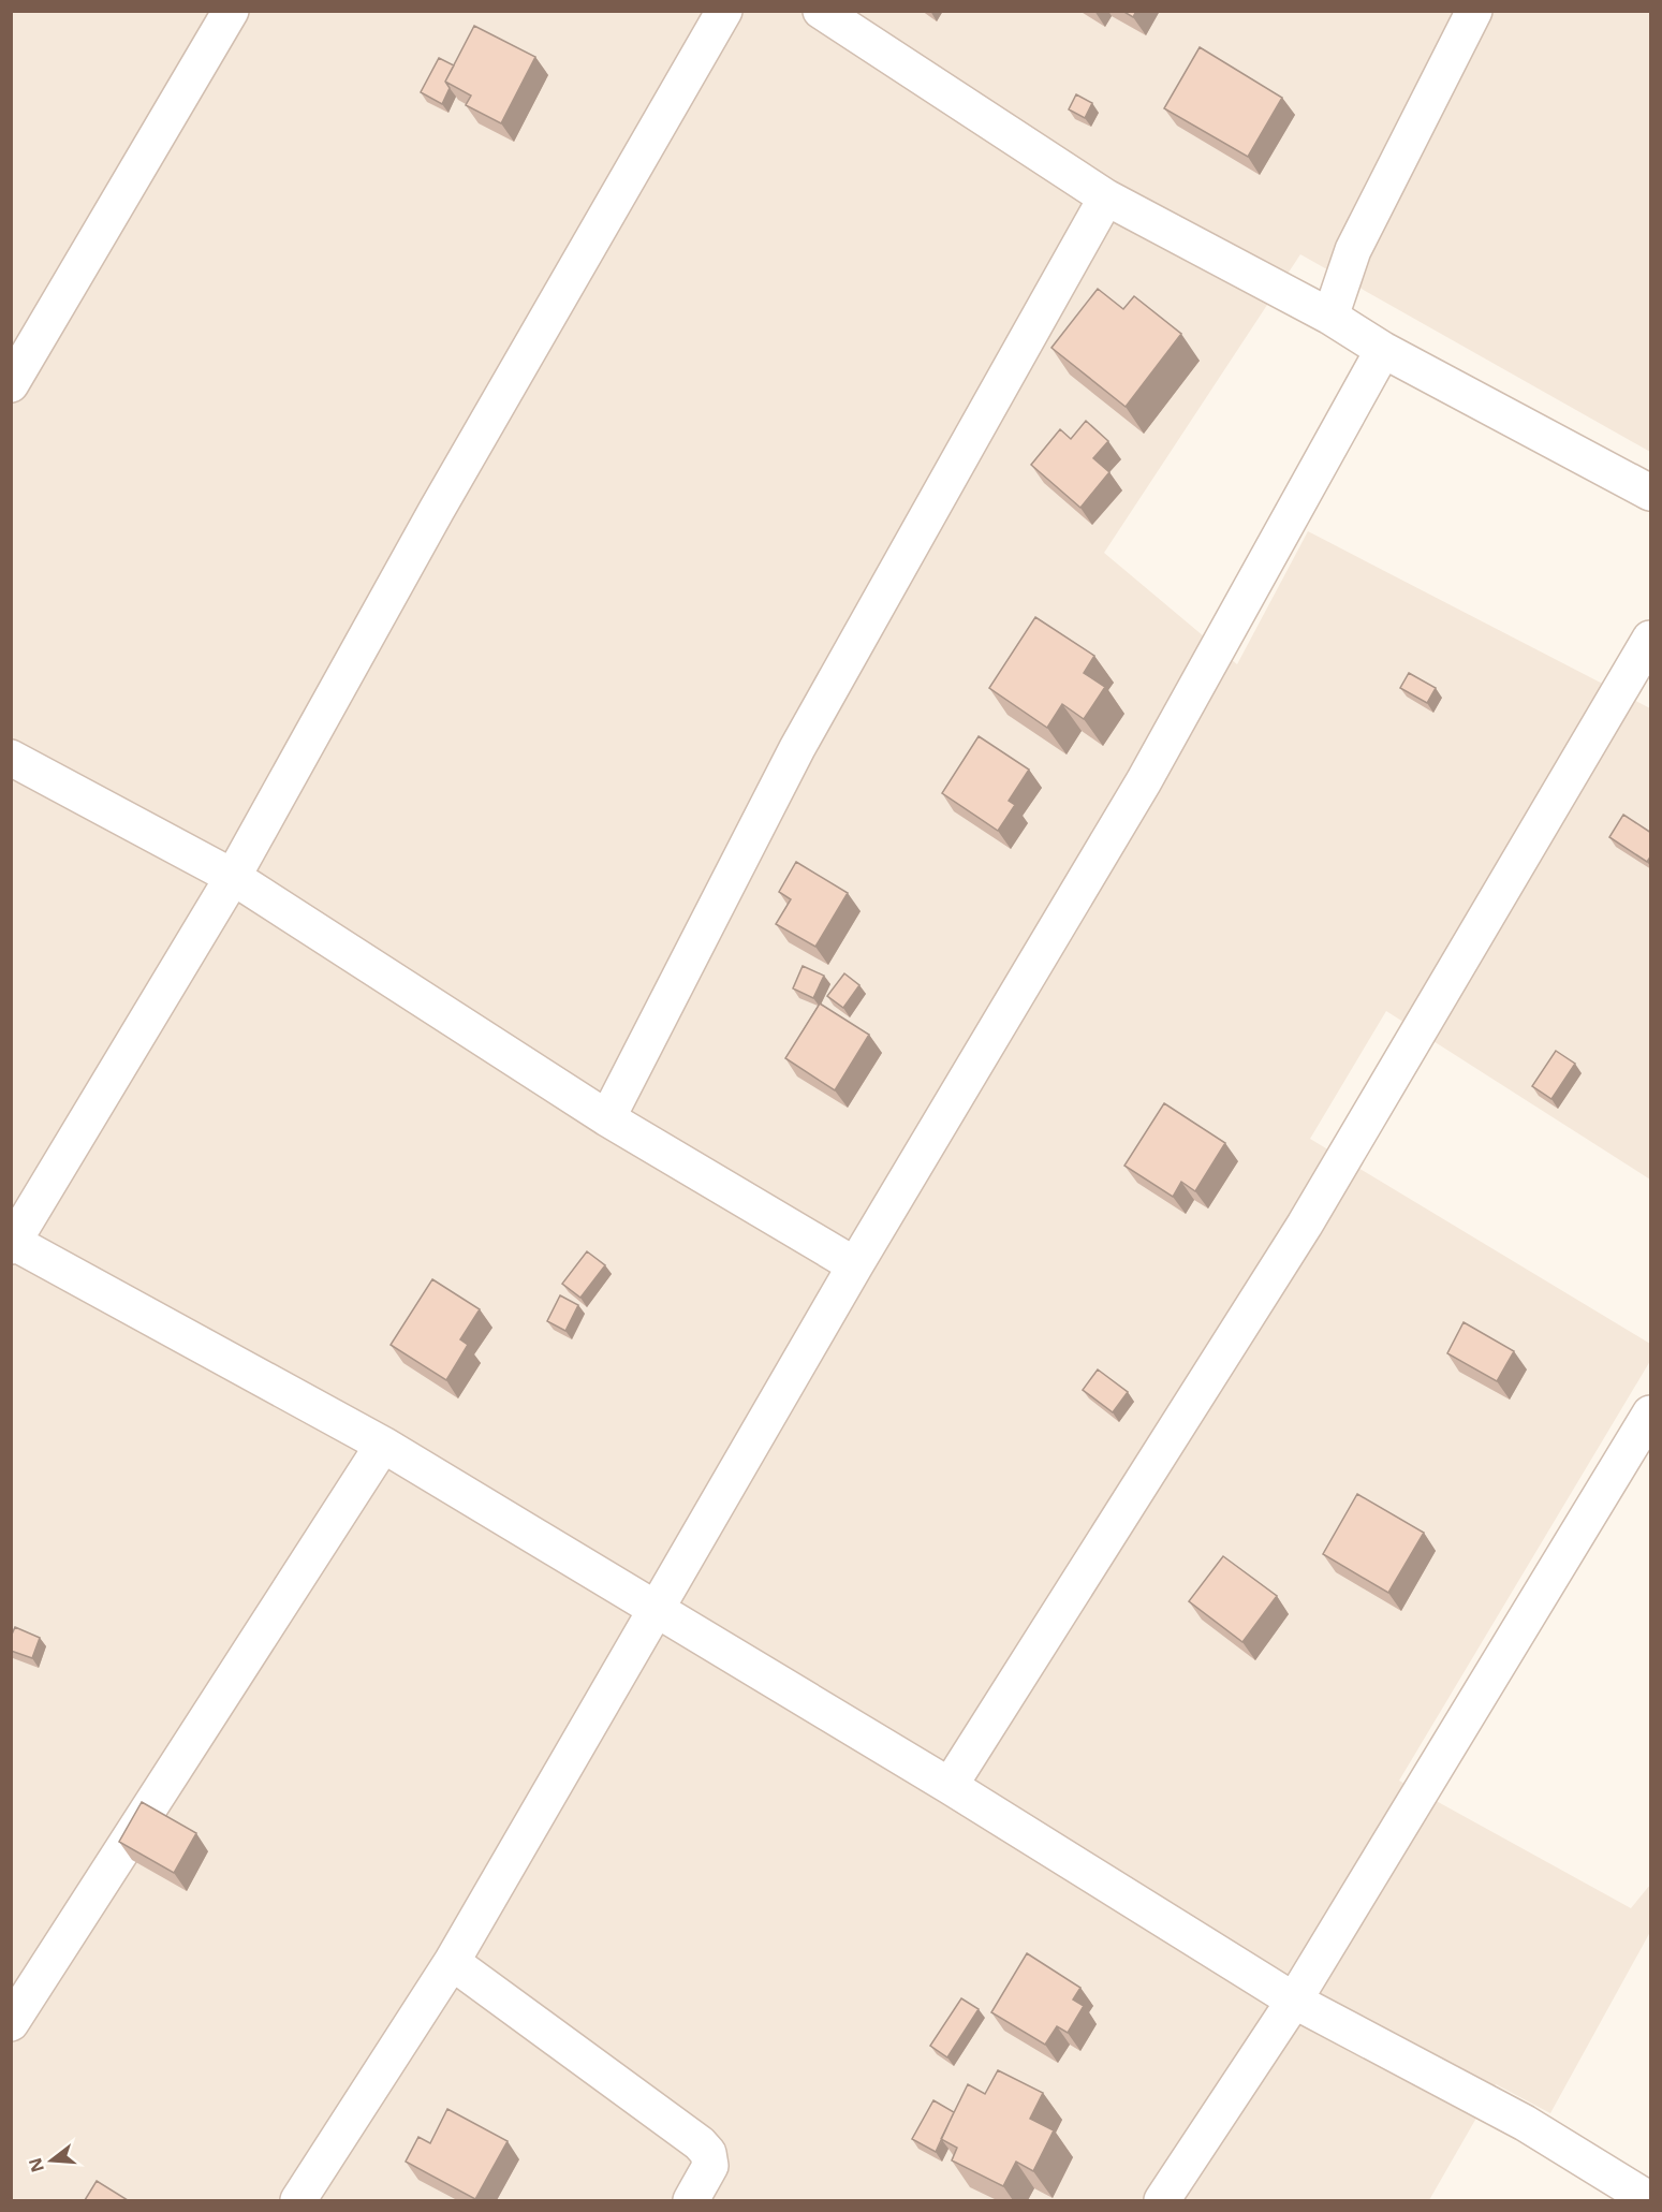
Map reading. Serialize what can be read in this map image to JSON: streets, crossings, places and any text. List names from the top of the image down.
{
  "north": "left"
}
